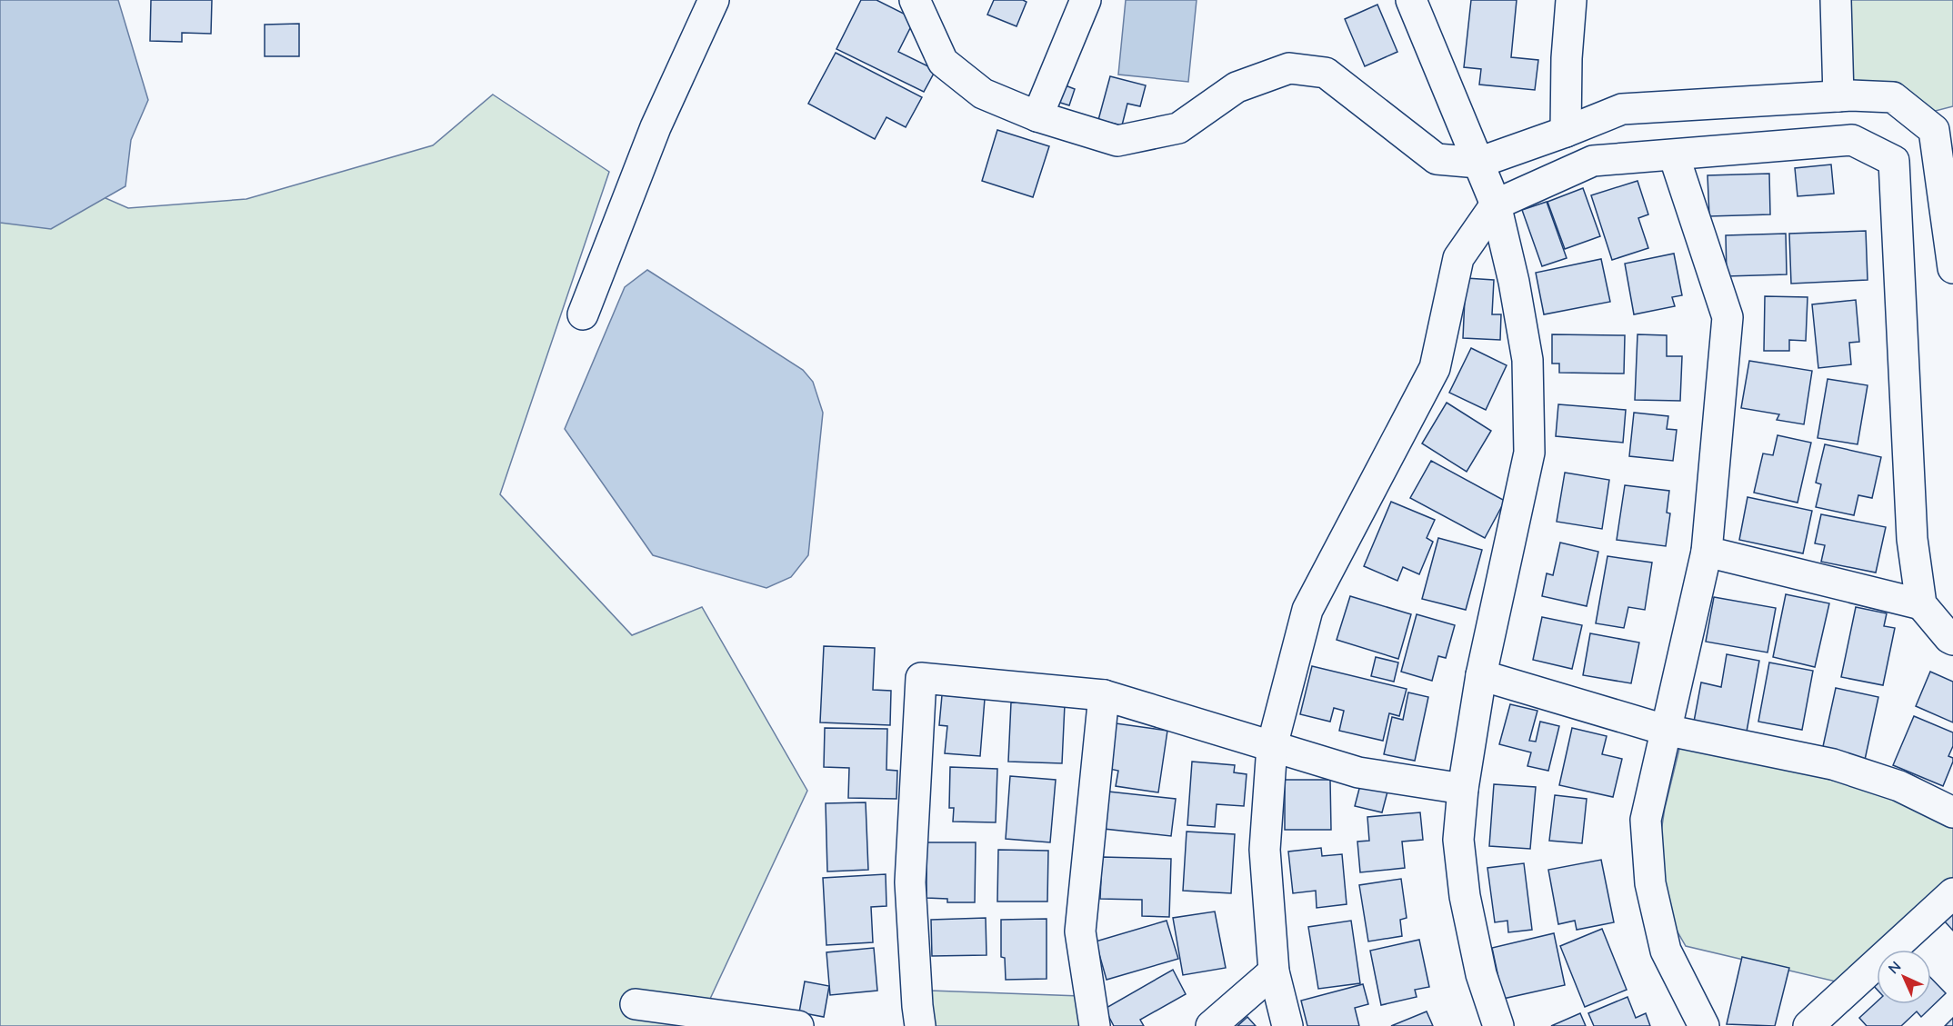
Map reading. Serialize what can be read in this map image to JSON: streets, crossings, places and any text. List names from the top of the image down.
{
  "north": "top left"
}
